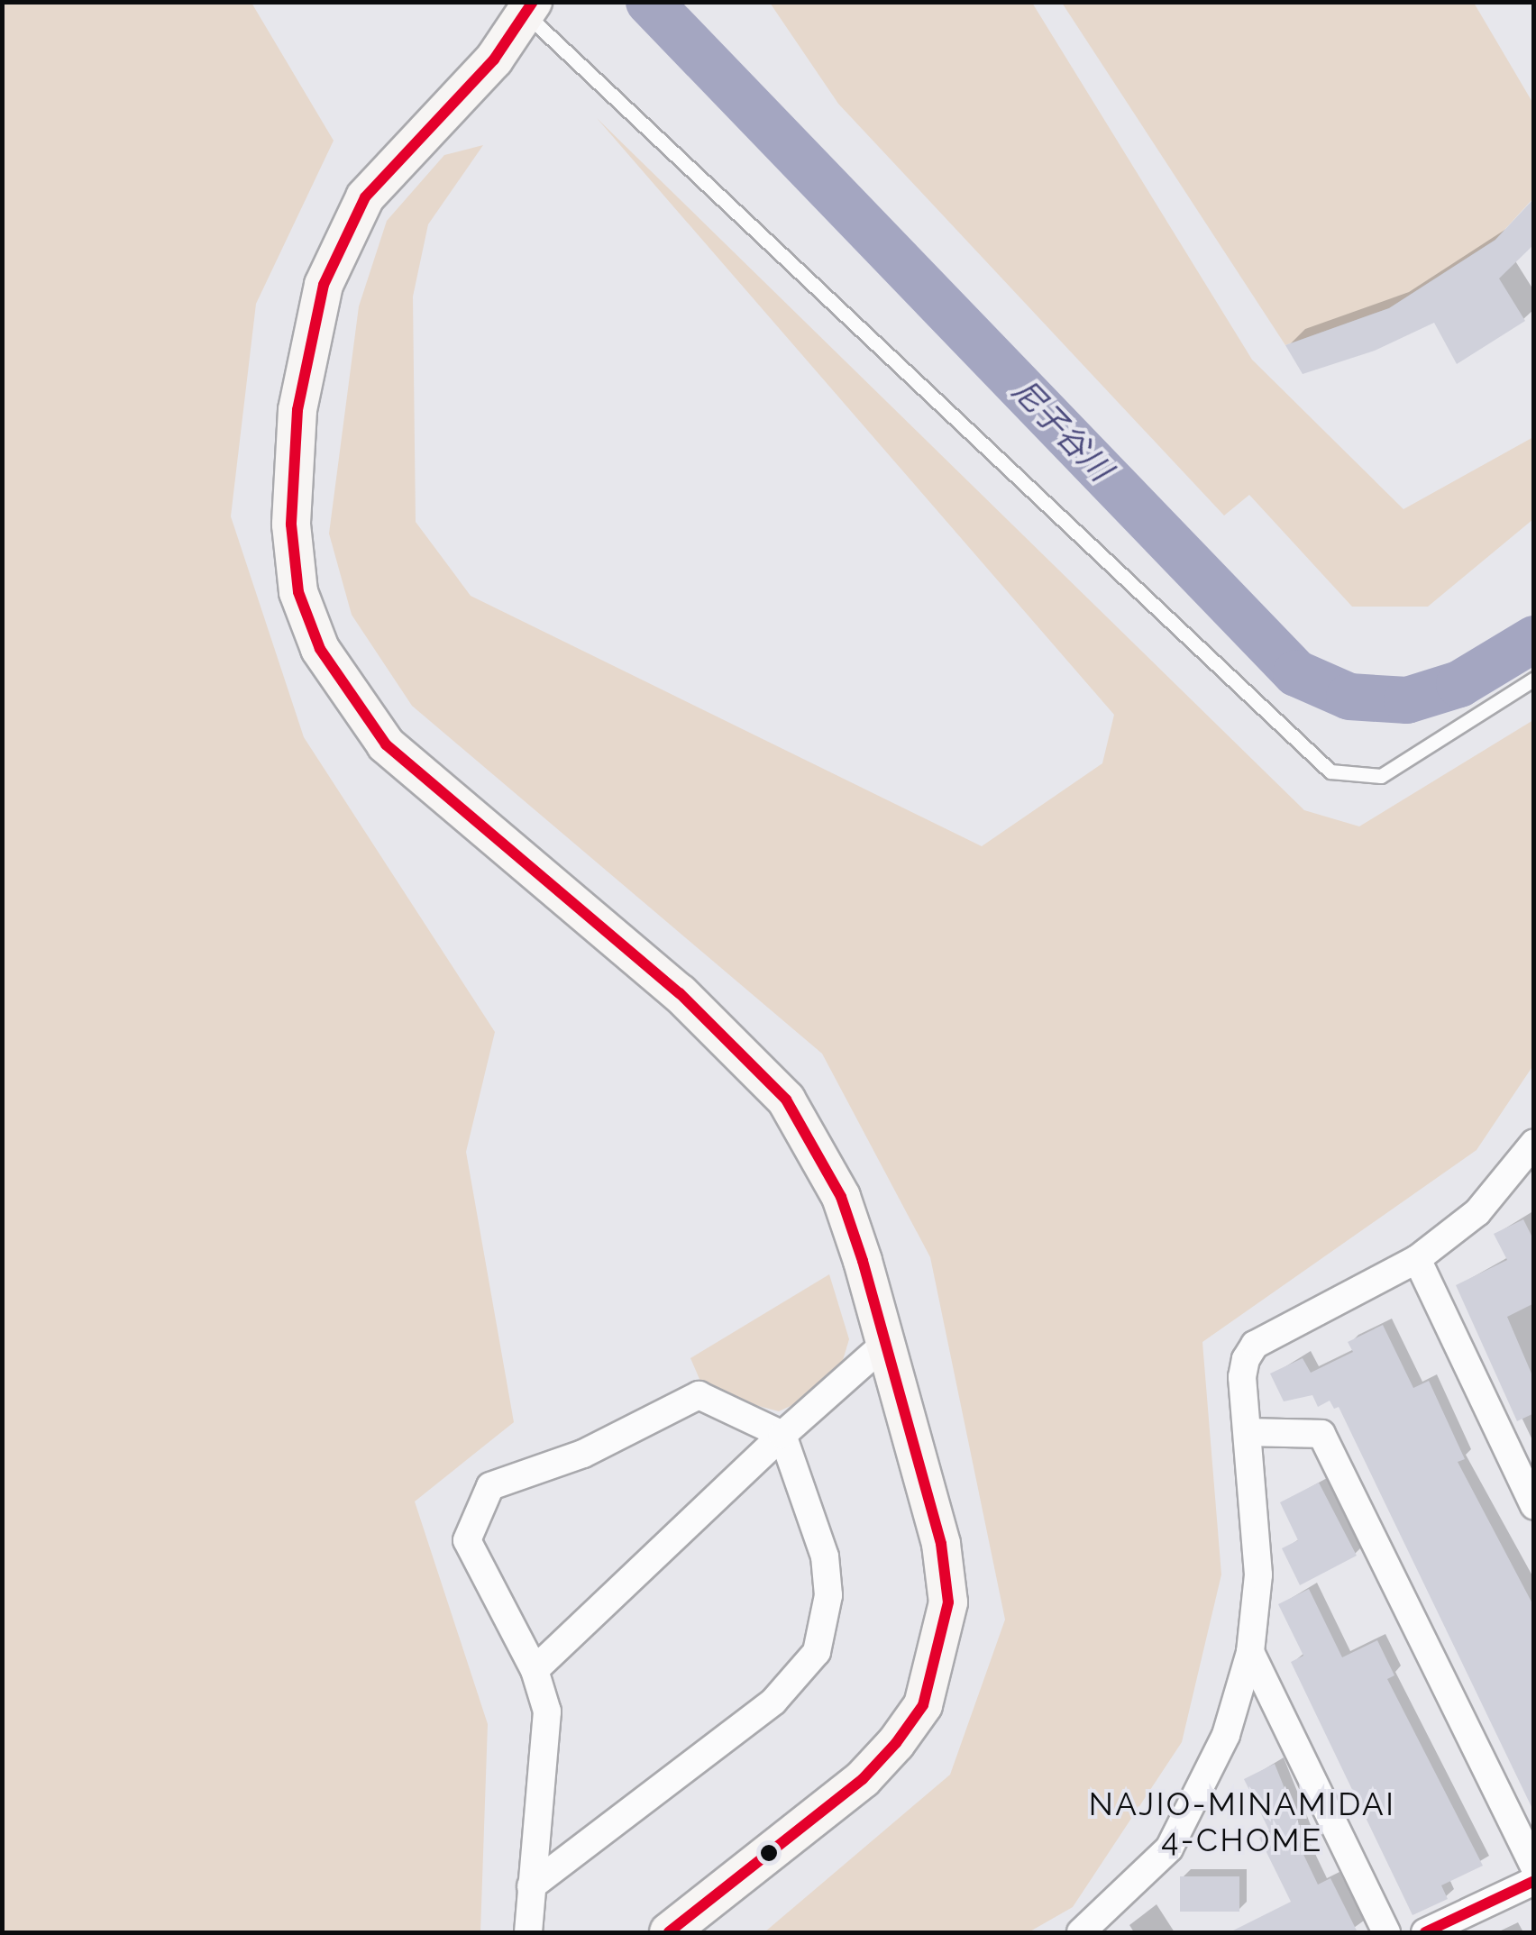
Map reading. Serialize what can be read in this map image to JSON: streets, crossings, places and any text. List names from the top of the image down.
{
  "districts": ["NAJIO-MINAMIDAI 4-CHOME"],
  "water": ["尼子谷川"]
}
